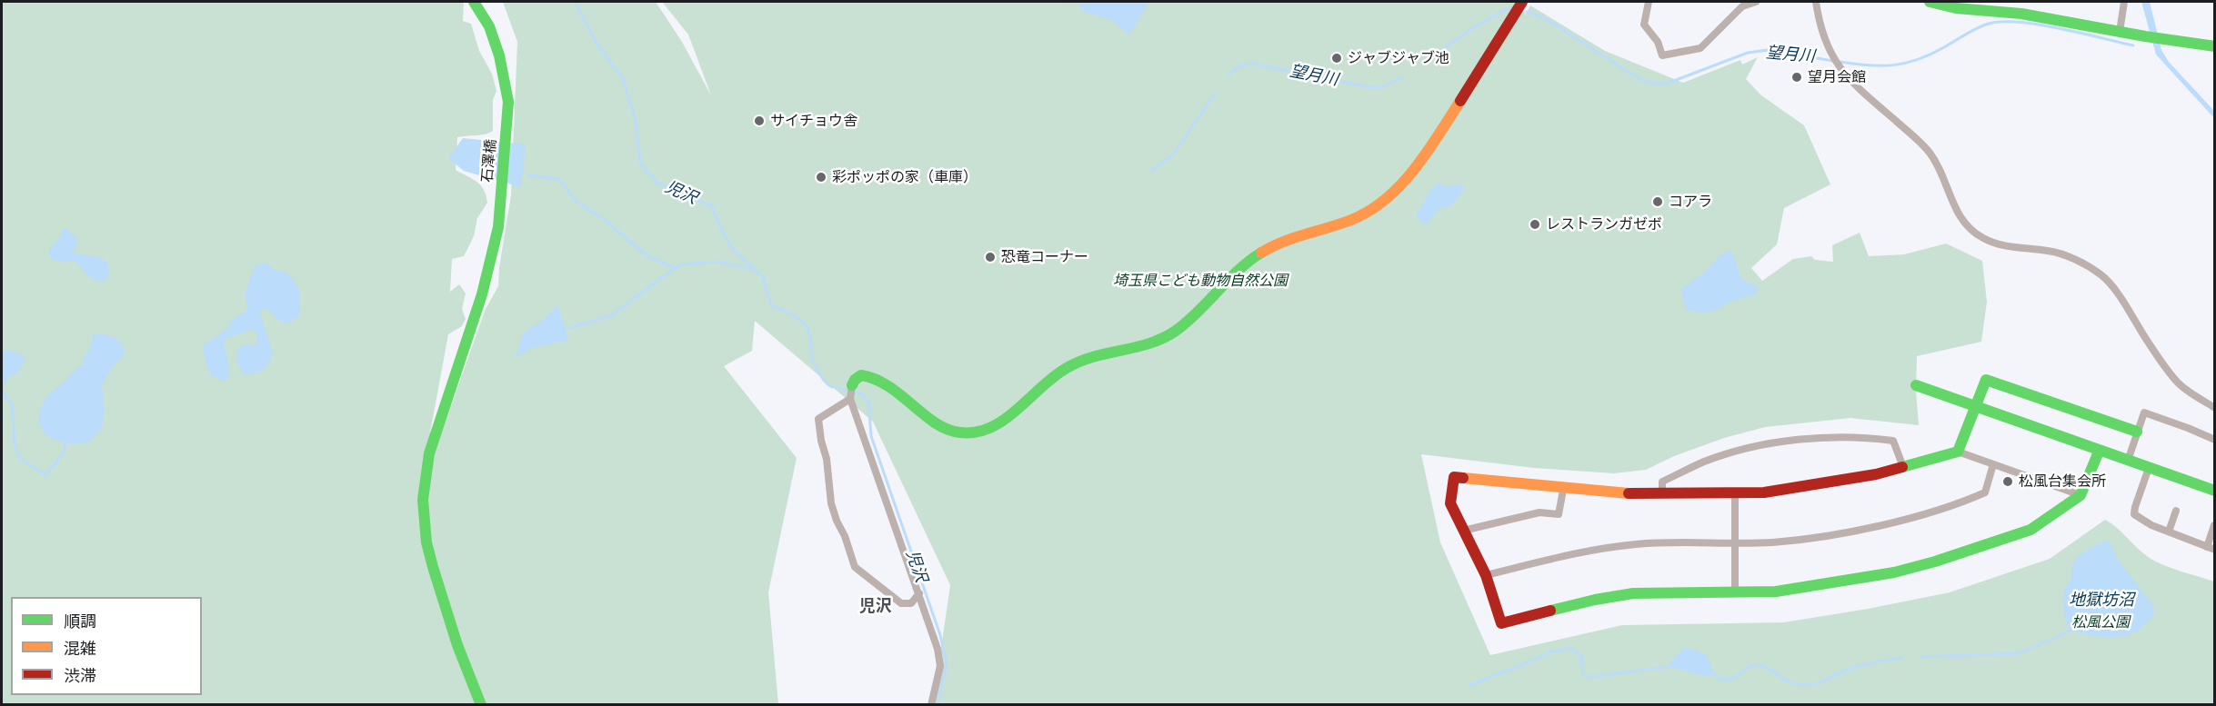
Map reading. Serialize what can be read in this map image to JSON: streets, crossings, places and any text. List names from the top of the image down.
{
  "streets": {
    "street": ["石澤橋"]
  },
  "districts": ["児沢"],
  "water": ["望月川", "児沢", "地獄坊沼"],
  "parks": ["埼玉県こども動物自然公園", "松風公園"],
  "places": [
    "ジャブジャブ池",
    "望月会館",
    "サイチョウ舎",
    "彩ポッポの家（車庫）",
    "コアラ",
    "レストランガゼボ",
    "恐竜コーナー",
    "松風台集会所"
  ],
  "legend": ["順調", "混雑", "渋滞"]
}
